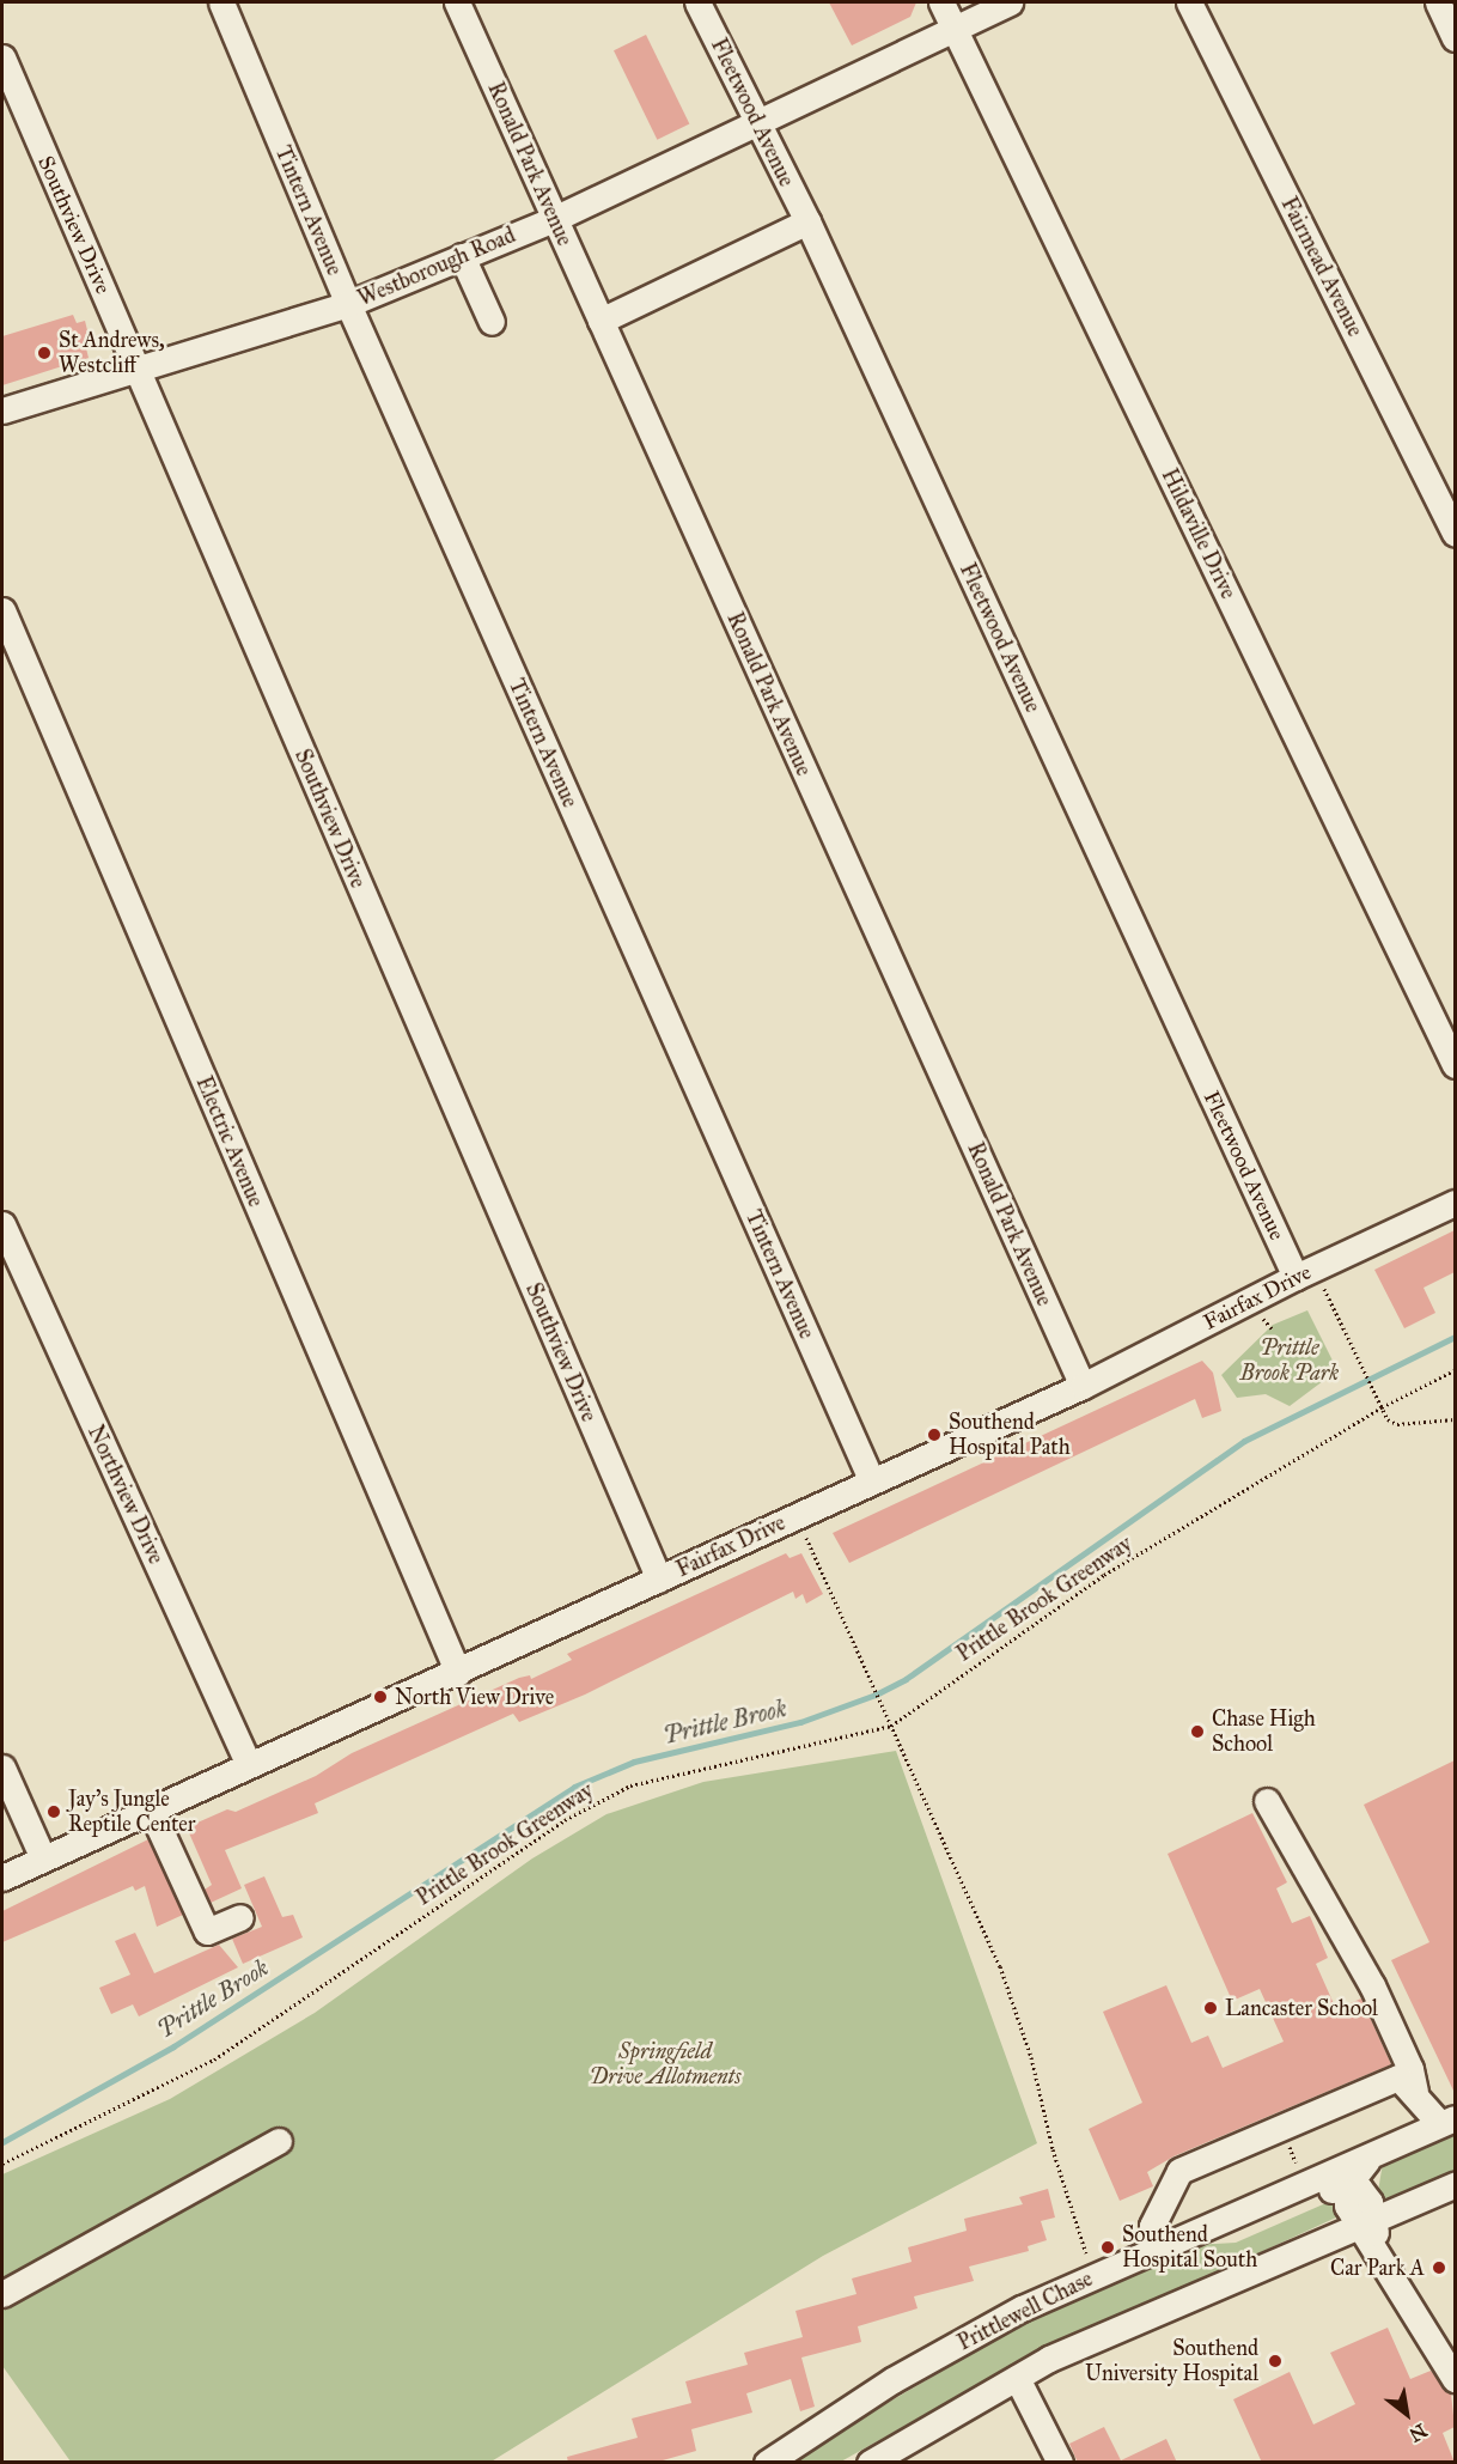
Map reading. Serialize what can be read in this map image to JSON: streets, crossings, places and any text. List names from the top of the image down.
{
  "streets": {
    "street": [
      "Fleetwood Avenue",
      "Ronald Park Avenue",
      "Tintern Avenue",
      "Southview Drive",
      "Westborough Road",
      "Fairmead Avenue",
      "Hildaville Drive",
      "Electric Avenue",
      "Fairfax Drive",
      "Northview Drive",
      "Prittlewell Chase"
    ],
    "path": ["Prittle Brook Greenway"]
  },
  "crossings": [
    ["Fleetwood Avenue", "Westborough Road"],
    ["Fleetwood Avenue", "Fairfax Drive"],
    ["Ronald Park Avenue", "Westborough Road"],
    ["Ronald Park Avenue", "Fairfax Drive"],
    ["Tintern Avenue", "Westborough Road"],
    ["Tintern Avenue", "Fairfax Drive"],
    ["Southview Drive", "Westborough Road"],
    ["Southview Drive", "Fairfax Drive"],
    ["Westborough Road", "Hildaville Drive"],
    ["Electric Avenue", "Fairfax Drive"],
    ["Fairfax Drive", "Northview Drive"]
  ],
  "water": ["Prittle Brook"],
  "parks": ["Prittle Brook Park", "Springfield Drive Allotments"],
  "places": [
    "St Andrews, Westcliff",
    "Southend Hospital Path",
    "North View Drive",
    "Chase High School",
    "Jay's Jungle Reptile Center",
    "Lancaster School",
    "Southend Hospital South",
    "Car Park A",
    "Southend University Hospital"
  ],
  "north": "bottom right"
}
